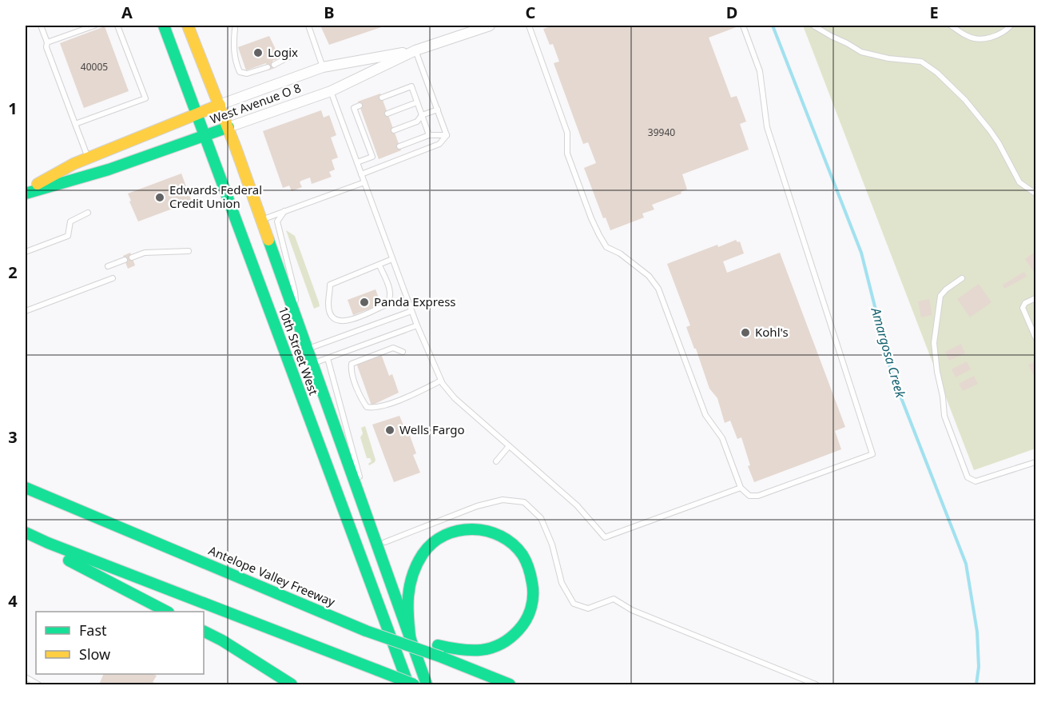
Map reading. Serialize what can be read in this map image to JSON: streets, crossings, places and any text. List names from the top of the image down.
{
  "streets": {
    "main road": ["West Avenue O 8", "10th Street West", "Antelope Valley Freeway"]
  },
  "crossings": [
    ["West Avenue O 8", "10th Street West"]
  ],
  "water": ["Amargosa Creek"],
  "places": [
    "Logix",
    "Edwards Federal Credit Union",
    "Panda Express",
    "Kohl's",
    "Wells Fargo"
  ],
  "house_numbers": ["40005", "39940"],
  "legend": ["Fast", "Slow"],
  "grid": {
    "columns": [
      "A",
      "B",
      "C",
      "D",
      "E"
    ],
    "rows": [
      "1",
      "2",
      "3",
      "4"
    ]
  }
}
